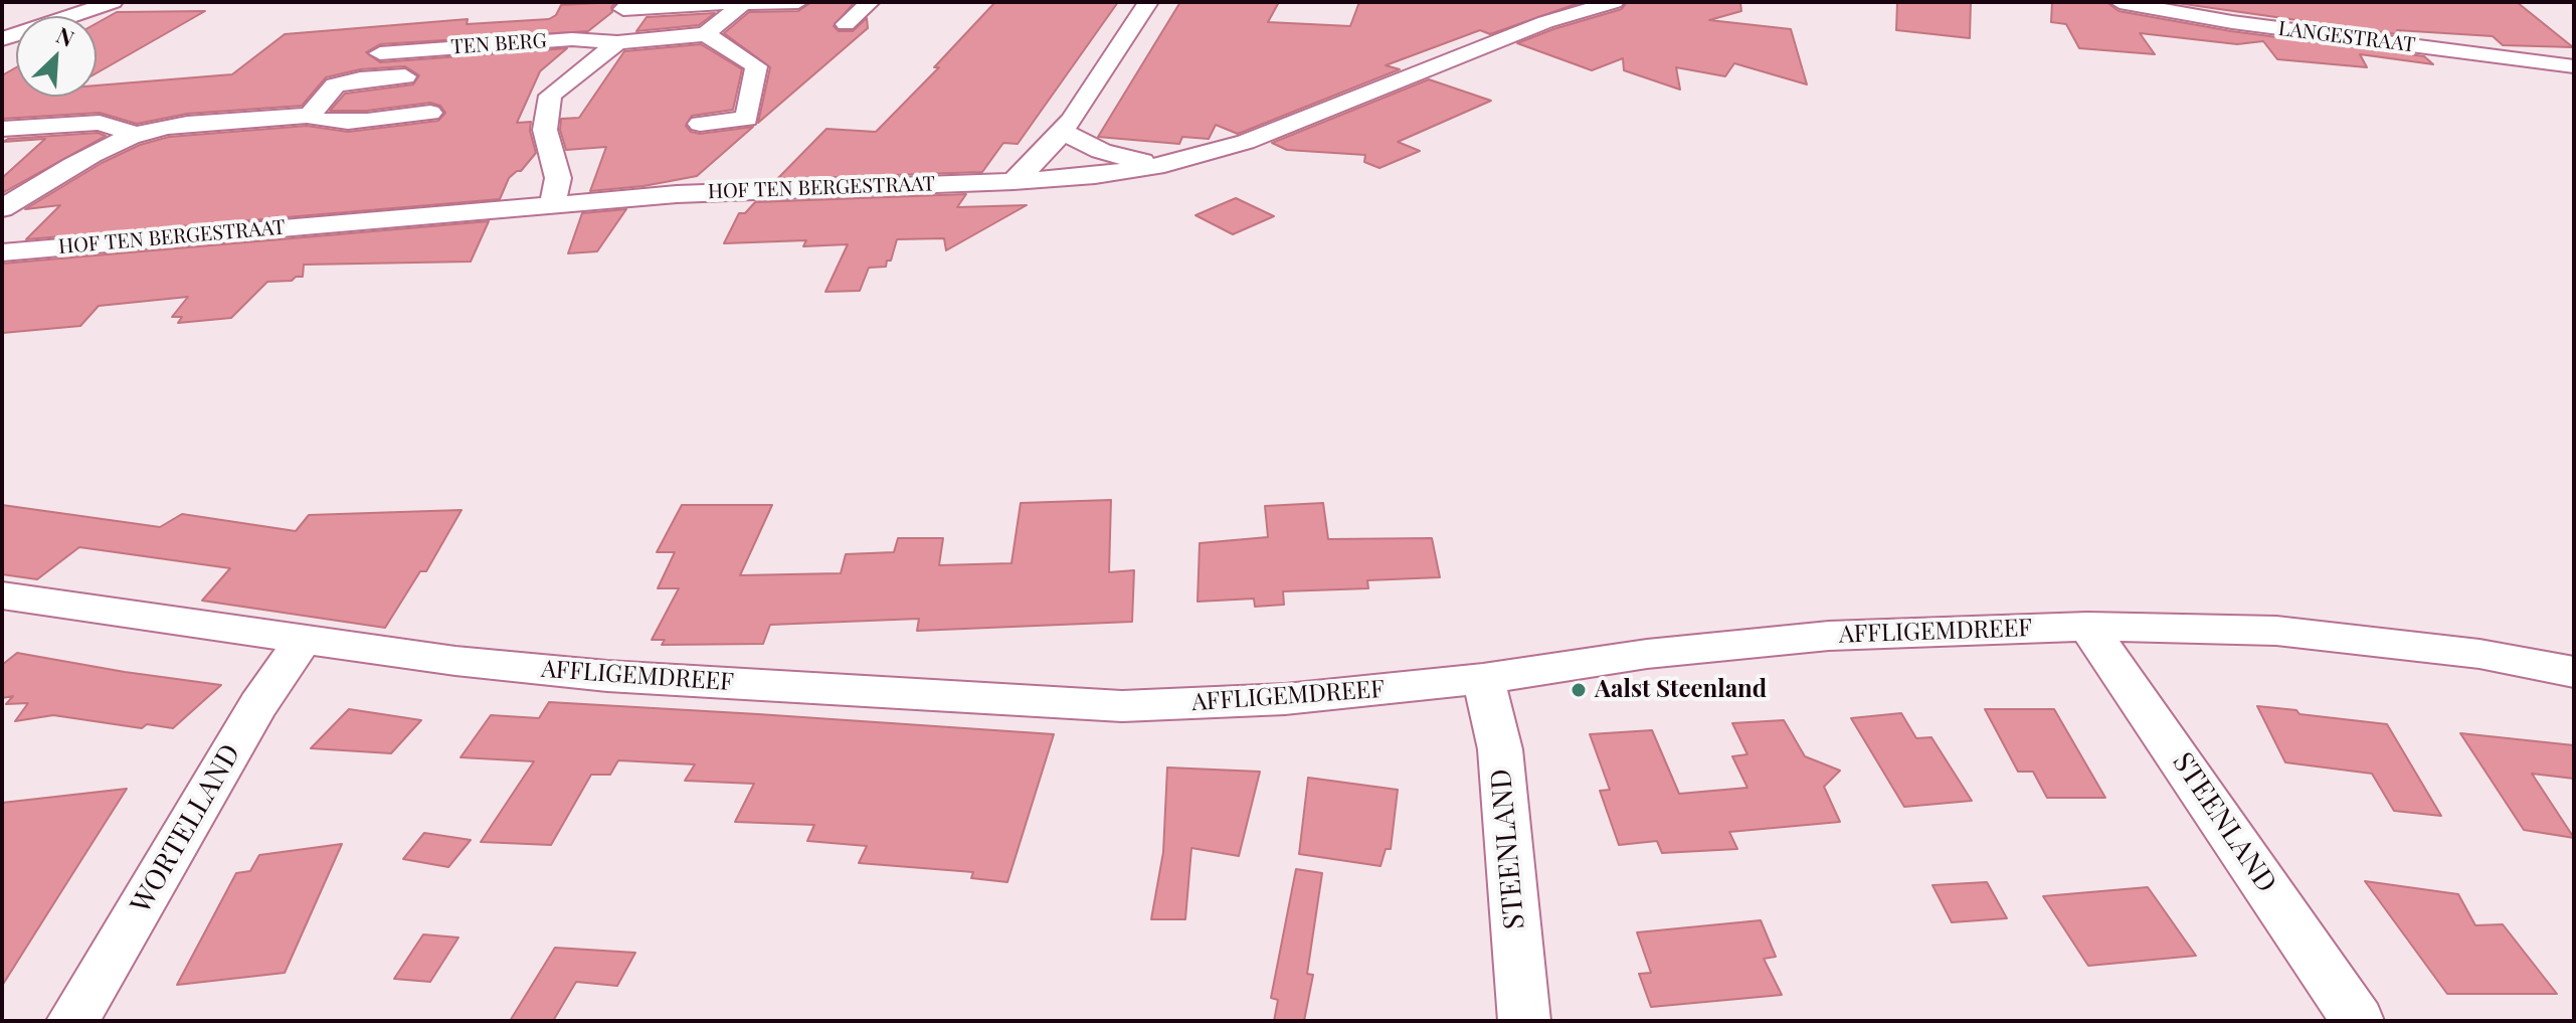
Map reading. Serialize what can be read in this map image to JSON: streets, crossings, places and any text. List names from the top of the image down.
{
  "streets": {
    "street": [
      "LANGESTRAAT",
      "TEN BERG",
      "HOF TEN BERGESTRAAT",
      "AFFLIGEMDREEF",
      "STEENLAND",
      "WORTELLAND"
    ]
  },
  "crossings": [
    ["TEN BERG", "HOF TEN BERGESTRAAT"],
    ["AFFLIGEMDREEF", "STEENLAND"],
    ["AFFLIGEMDREEF", "WORTELLAND"]
  ],
  "places": ["Aalst Steenland"],
  "north": "top right"
}
